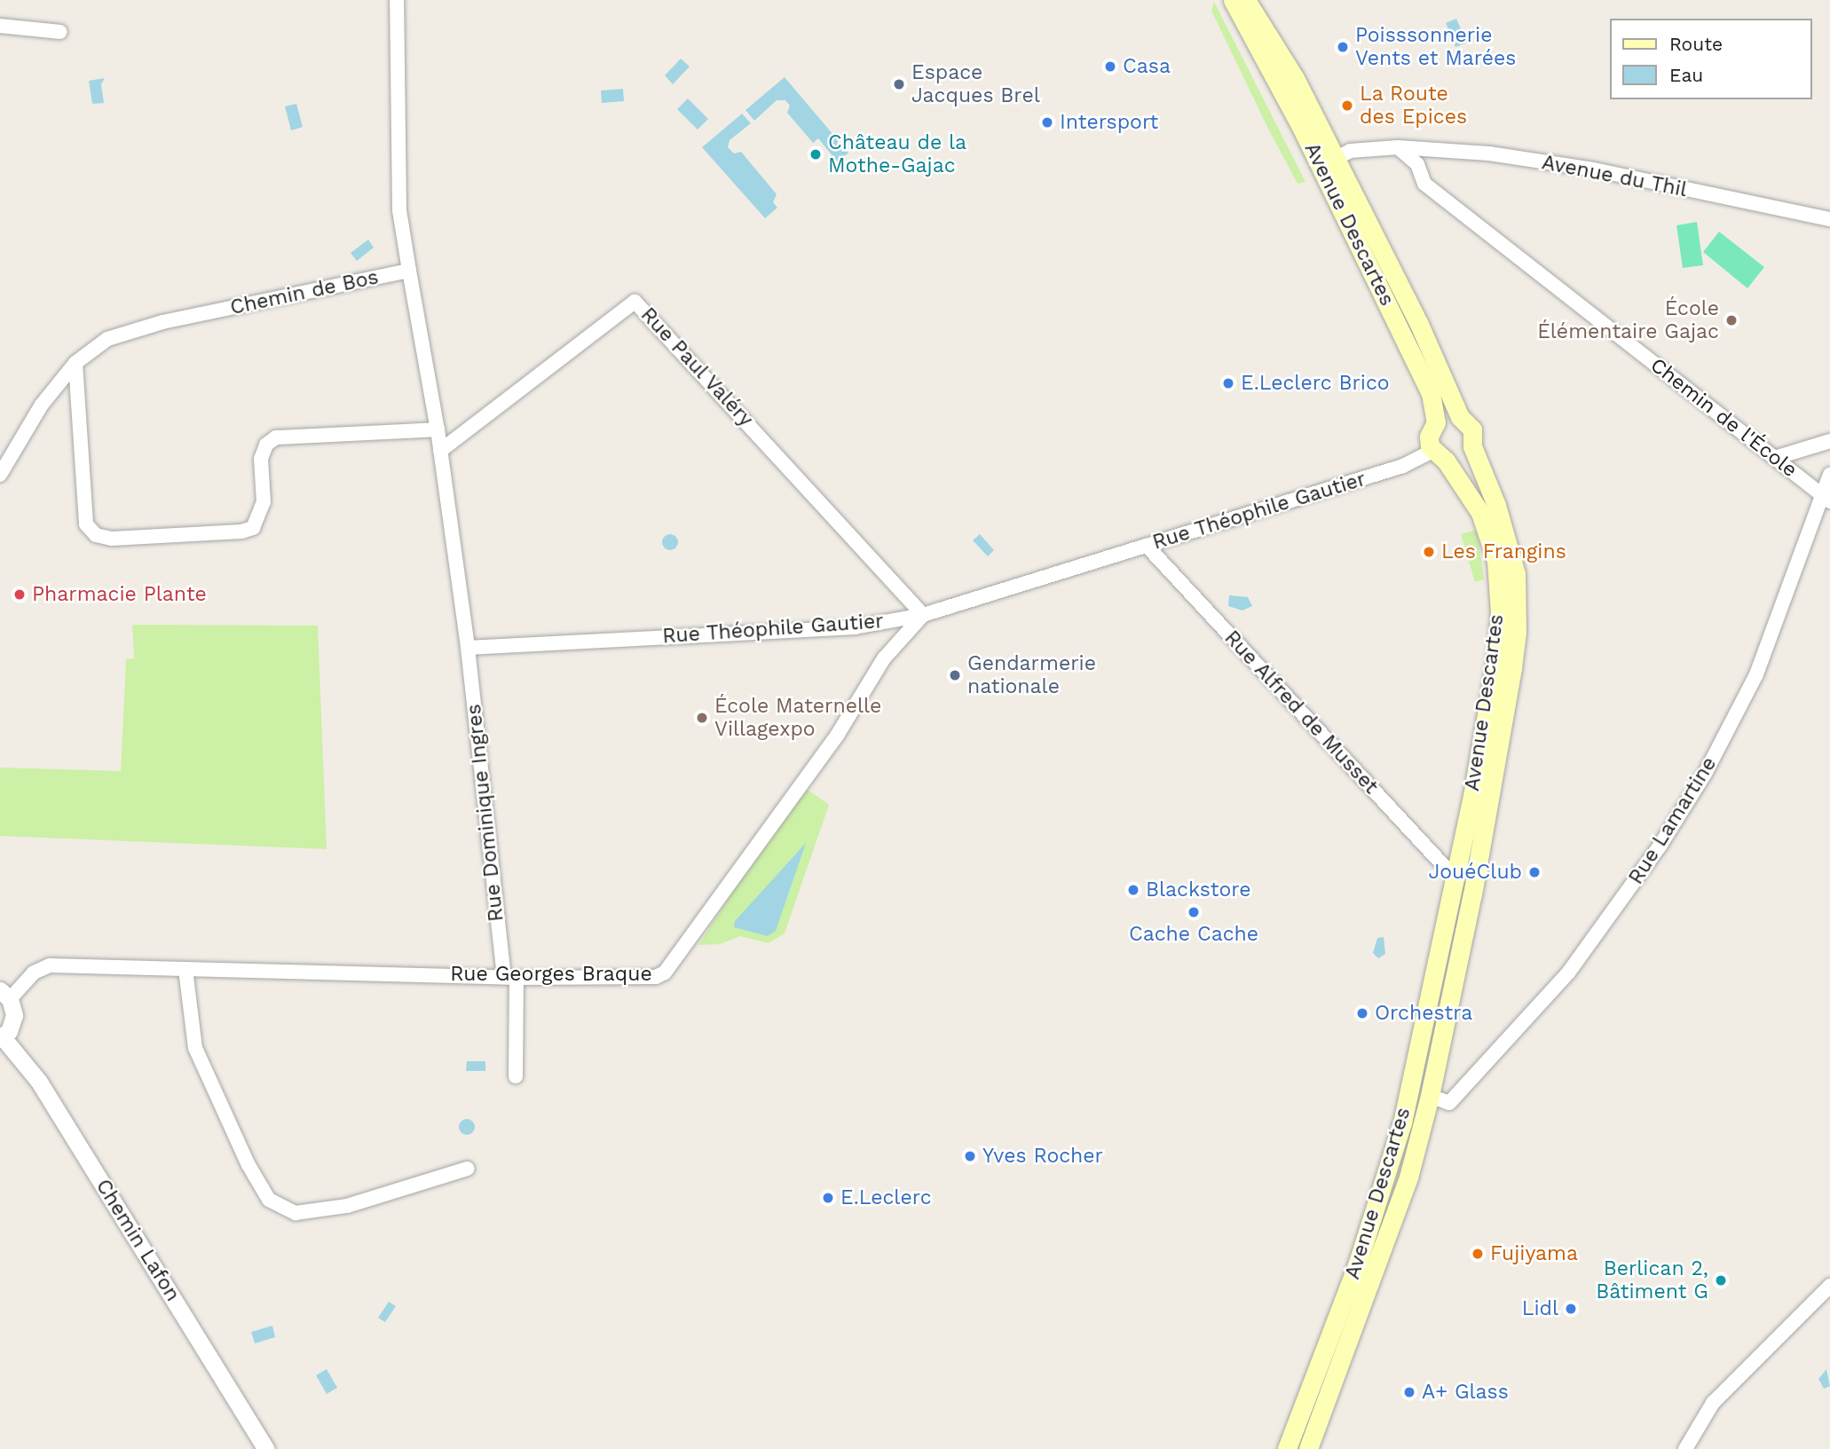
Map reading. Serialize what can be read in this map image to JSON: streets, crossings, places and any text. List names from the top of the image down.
{
  "streets": {
    "main road": ["Avenue Descartes"],
    "street": [
      "Avenue du Thil",
      "Chemin de Bos",
      "Rue Paul Valéry",
      "Chemin de l'École",
      "Rue Théophile Gautier",
      "Rue Alfred de Musset",
      "Rue Dominique Ingres",
      "Rue Lamartine",
      "Rue Georges Braque",
      "Chemin Lafon"
    ]
  },
  "crossings": [
    ["Avenue du Thil", "Chemin de l'École"],
    ["Avenue Descartes", "Rue Théophile Gautier"],
    ["Avenue Descartes", "Rue Alfred de Musset"],
    ["Avenue Descartes", "Rue Lamartine"],
    ["Rue Paul Valéry", "Rue Théophile Gautier"],
    ["Rue Paul Valéry", "Rue Georges Braque"],
    ["Chemin de l'École", "Rue Lamartine"],
    ["Rue Théophile Gautier", "Rue Alfred de Musset"],
    ["Rue Théophile Gautier", "Rue Dominique Ingres"],
    ["Rue Théophile Gautier", "Rue Georges Braque"],
    ["Rue Dominique Ingres", "Rue Georges Braque"]
  ],
  "places": [
    "Poisssonnerie Vents et Marées",
    "Casa",
    "Espace Jacques Brel",
    "La Route des Epices",
    "Intersport",
    "Château de la Mothe-Gajac",
    "École Élémentaire Gajac",
    "E.Leclerc Brico",
    "Les Frangins",
    "Pharmacie Plante",
    "Gendarmerie nationale",
    "École Maternelle Villagexpo",
    "JouéClub",
    "Blackstore",
    "Cache Cache",
    "Orchestra",
    "Yves Rocher",
    "E.Leclerc",
    "Fujiyama",
    "Berlican 2, Bâtiment G",
    "Lidl",
    "A+ Glass"
  ],
  "legend": ["Route", "Eau"]
}
